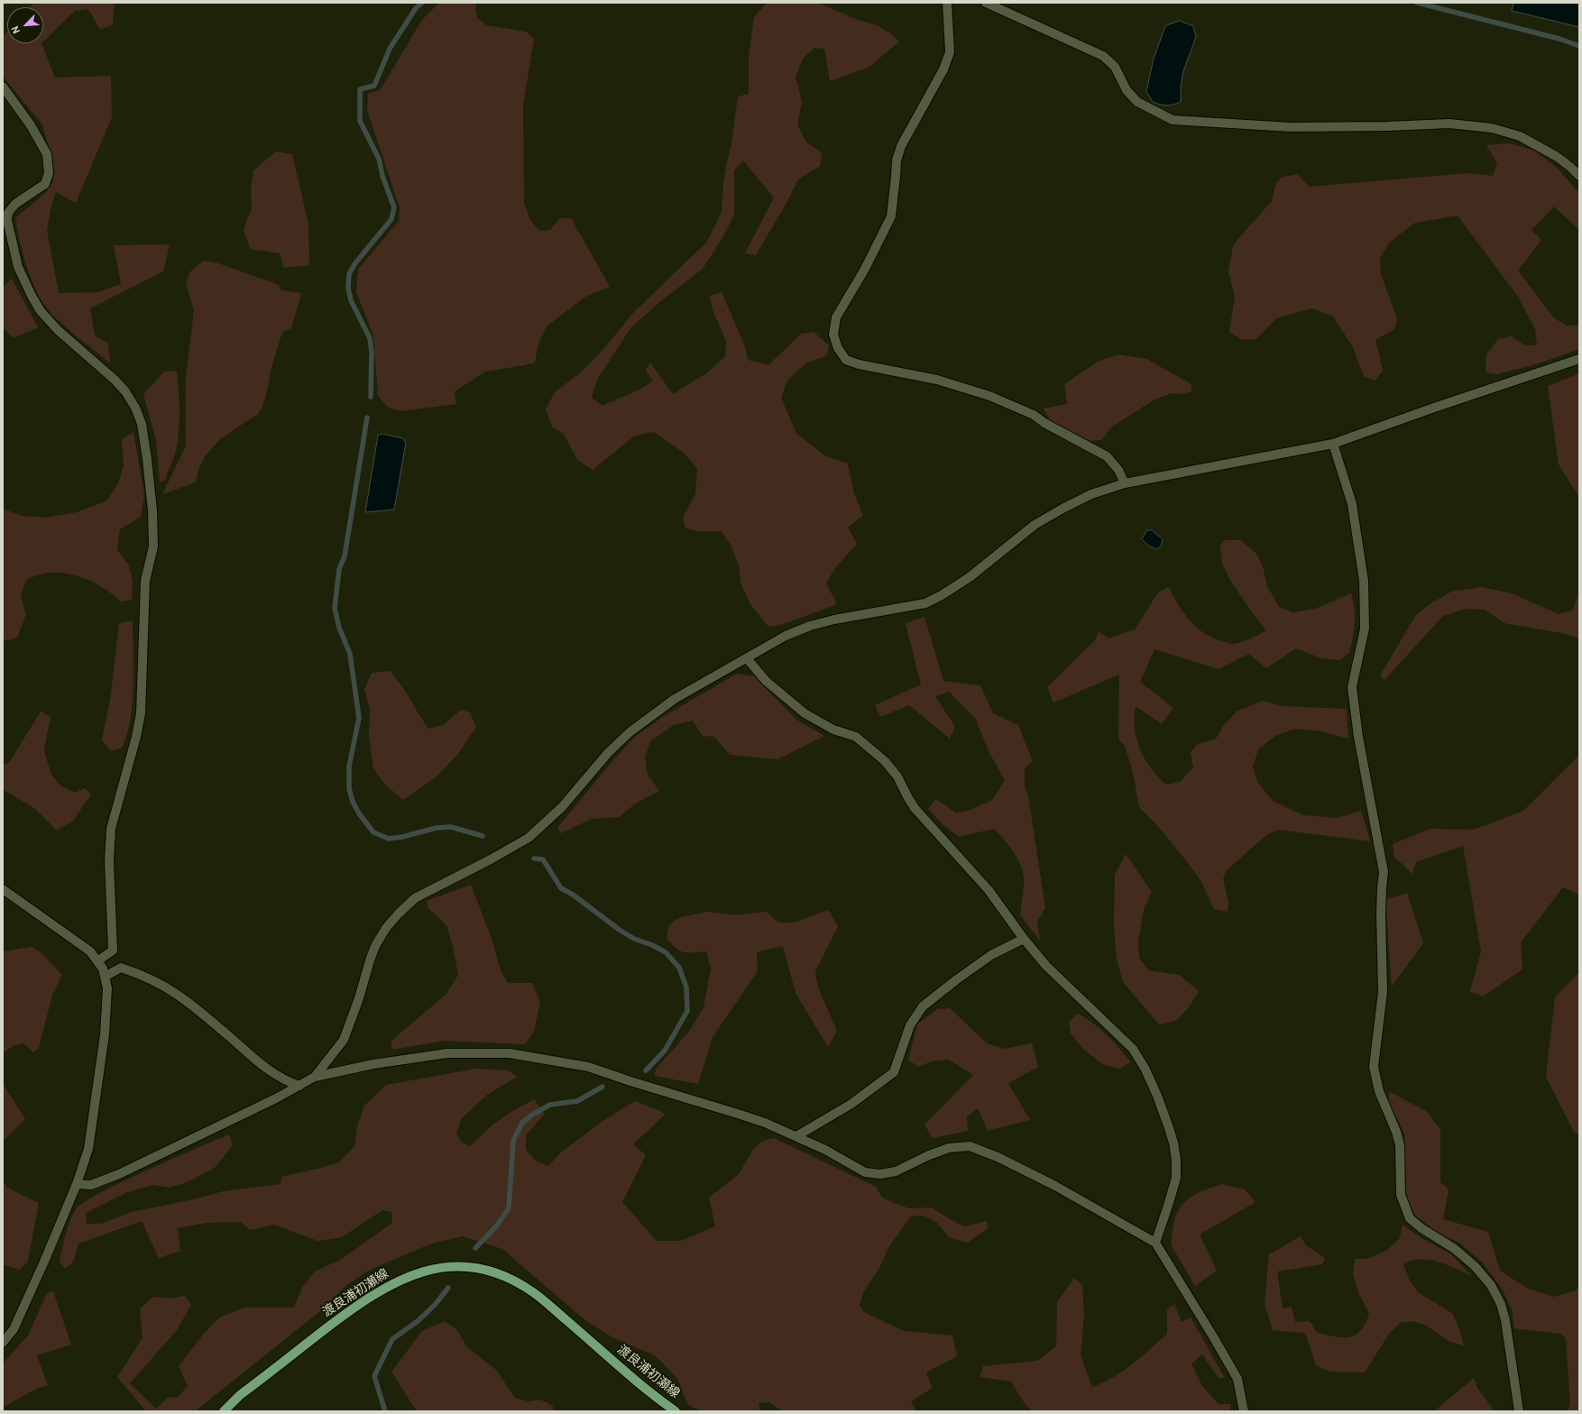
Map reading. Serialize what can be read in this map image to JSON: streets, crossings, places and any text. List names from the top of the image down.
{
  "streets": {
    "main road": ["渡良浦初瀬線"]
  },
  "north": "bottom left"
}
